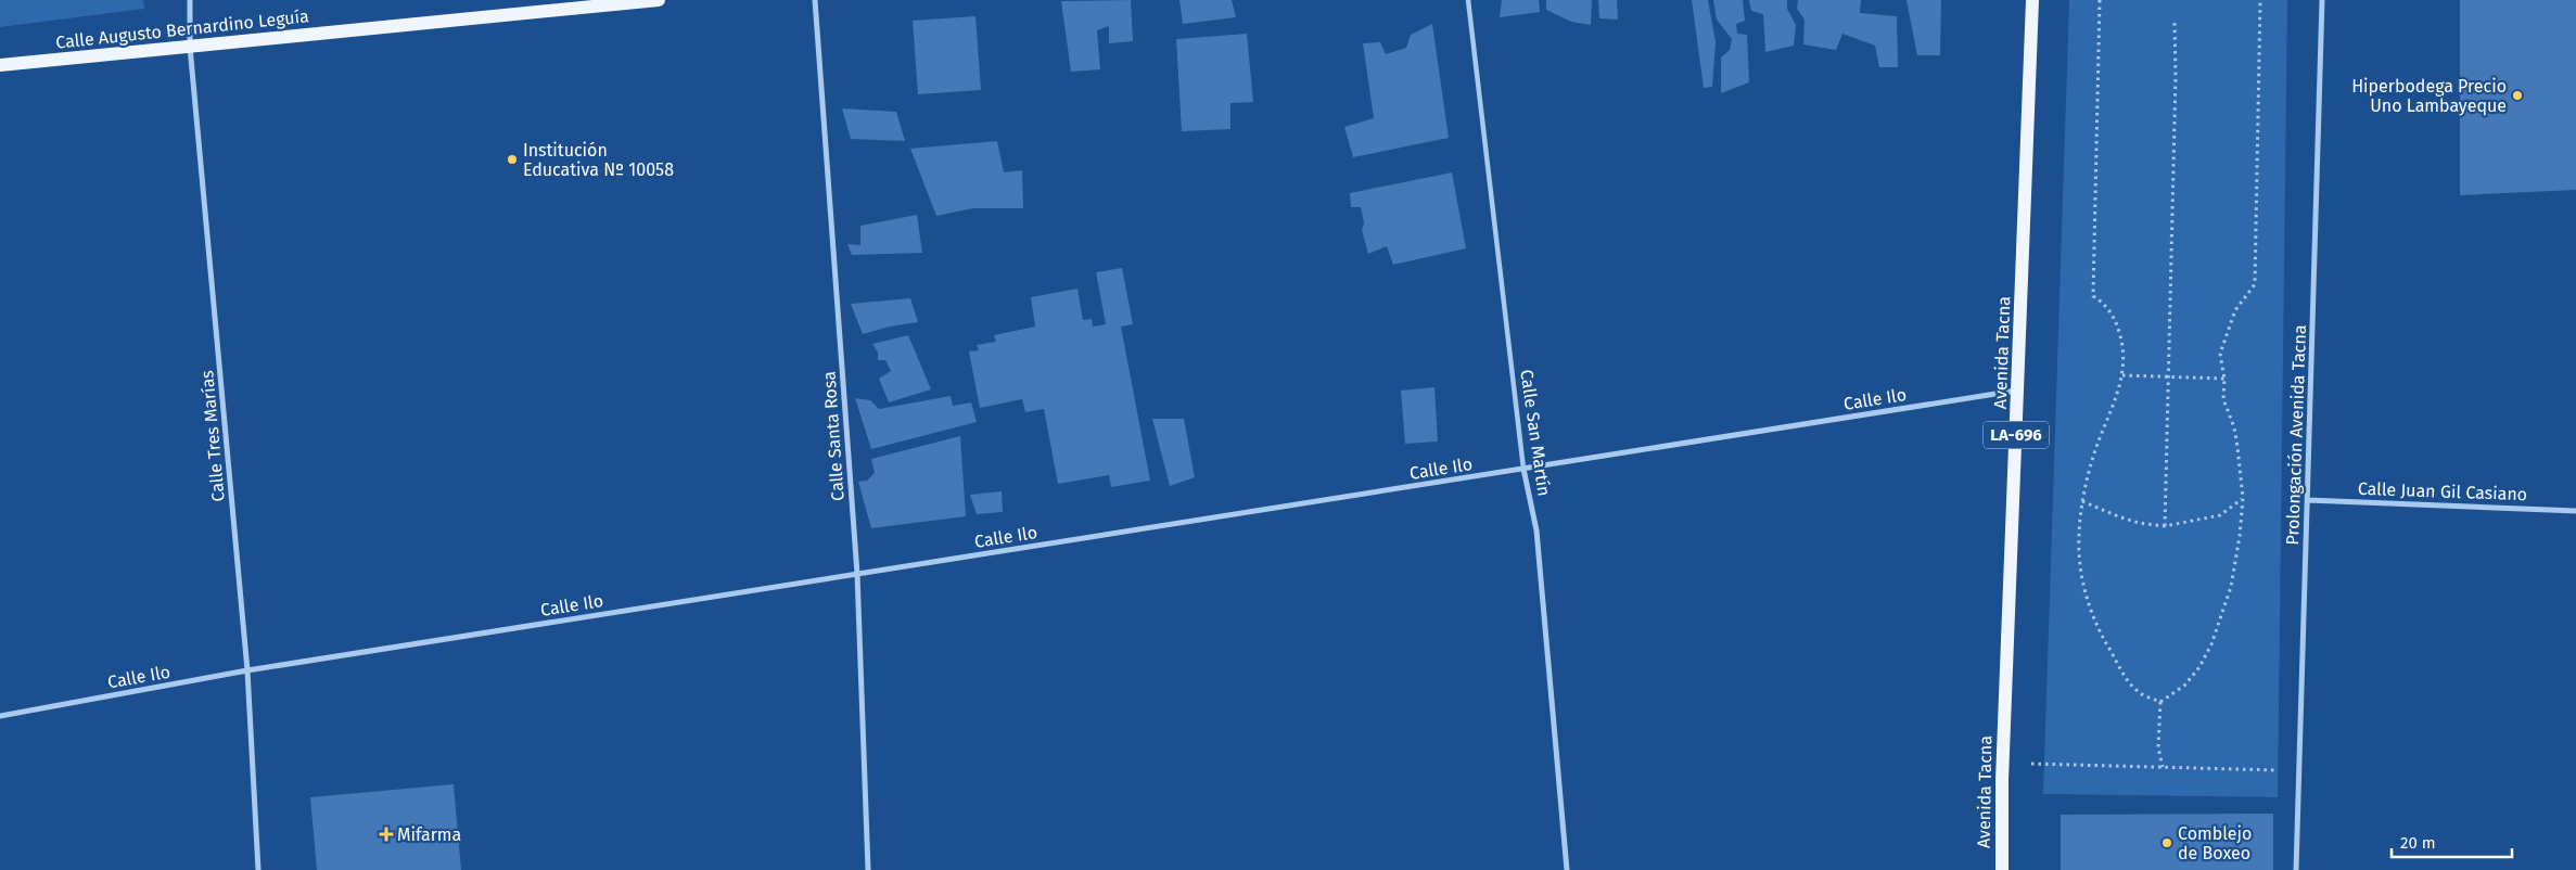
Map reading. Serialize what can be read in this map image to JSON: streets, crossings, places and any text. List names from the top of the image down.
{
  "streets": {
    "main road": ["Calle Augusto Bernardino Leguía", "Avenida Tacna", "LA-696"],
    "street": [
      "Calle Ilo",
      "Calle San Martín",
      "Prolongación Avenida Tacna",
      "Calle Tres Marías",
      "Calle Santa Rosa",
      "Calle Juan Gil Casiano"
    ]
  },
  "crossings": [
    ["Calle Augusto Bernardino Leguía", "Calle Tres Marías"],
    ["Avenida Tacna", "Calle Ilo"],
    ["Calle Ilo", "Calle San Martín"],
    ["Calle Ilo", "Calle Tres Marías"],
    ["Calle Ilo", "Calle Santa Rosa"],
    ["Prolongación Avenida Tacna", "Calle Juan Gil Casiano"]
  ],
  "places": {
    "other": ["Hiperbodega Precio Uno Lambayeque", "Institución Educativa Nº 10058", "Comblejo de Boxeo"],
    "health": ["Mifarma"]
  },
  "scale_bar": "20 m"
}
